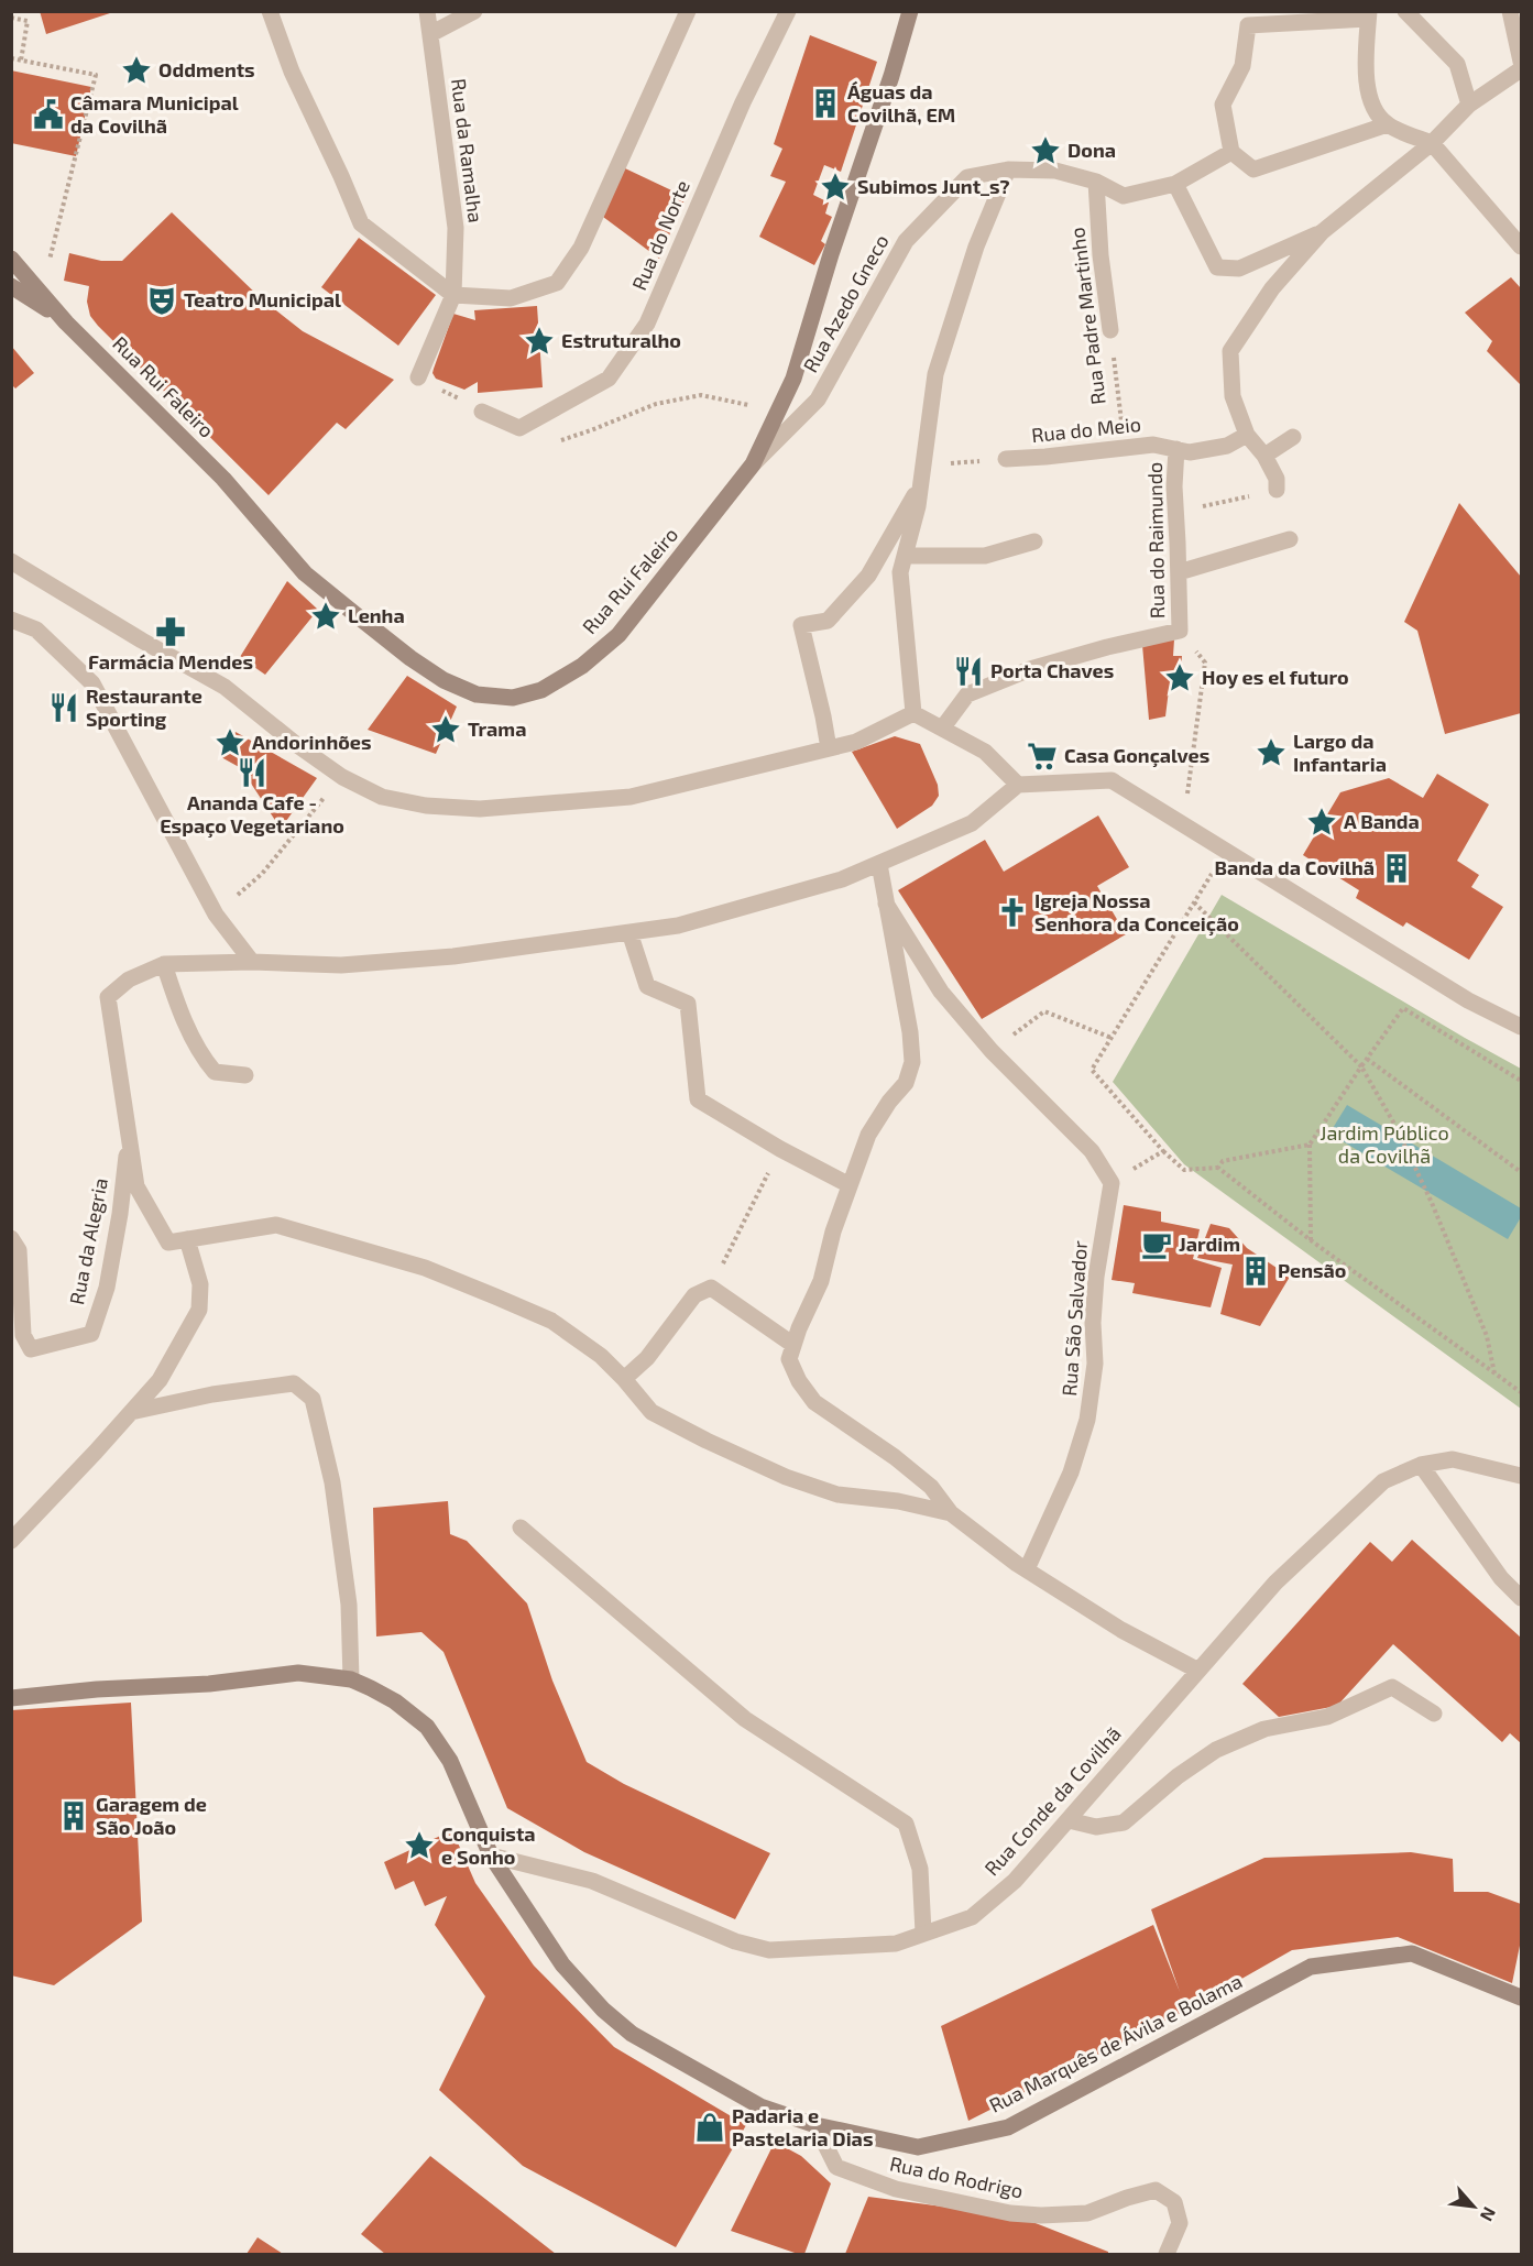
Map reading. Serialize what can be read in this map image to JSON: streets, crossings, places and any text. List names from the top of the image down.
{
  "streets": {
    "main road": ["Rua Rui Faleiro", "Rua Marquês de Ávila e Bolama"],
    "street": [
      "Rua da Ramalha",
      "Rua do Norte",
      "Rua Azedo Gneco",
      "Rua Padre Martinho",
      "Rua do Meio",
      "Rua do Raimundo",
      "Rua da Alegria",
      "Rua São Salvador",
      "Rua Conde da Covilhã",
      "Rua do Rodrigo"
    ]
  },
  "crossings": [
    ["Rua Azedo Gneco", "Rua Padre Martinho"],
    ["Rua Azedo Gneco", "Rua Rui Faleiro"],
    ["Rua Padre Martinho", "Rua do Meio"],
    ["Rua do Meio", "Rua do Raimundo"],
    ["Rua Conde da Covilhã", "Rua Marquês de Ávila e Bolama"],
    ["Rua Marquês de Ávila e Bolama", "Rua do Rodrigo"]
  ],
  "parks": ["Jardim Público da Covilhã"],
  "places": {
    "place": [
      "Oddments",
      "Dona",
      "Subimos Junt_s?",
      "Estruturalho",
      "Lenha",
      "Hoy es el futuro",
      "Trama",
      "Andorinhões",
      "Largo da Infantaria",
      "A Banda",
      "Conquista e Sonho"
    ],
    "building": [
      "Águas da Covilhã, EM",
      "Banda da Covilhã",
      "Pensão",
      "Garagem de São João"
    ],
    "public building": ["Câmara Municipal da Covilhã"],
    "theatre": ["Teatro Municipal"],
    "pharmacy": ["Farmácia Mendes"],
    "restaurant": ["Porta Chaves", "Restaurante Sporting", "Ananda Cafe - Espaço Vegetariano"],
    "supermarket": ["Casa Gonçalves"],
    "church": ["Igreja Nossa Senhora da Conceição"],
    "cafe": ["Jardim"],
    "shop": ["Padaria e Pastelaria Dias"]
  },
  "north": "bottom right"
}
